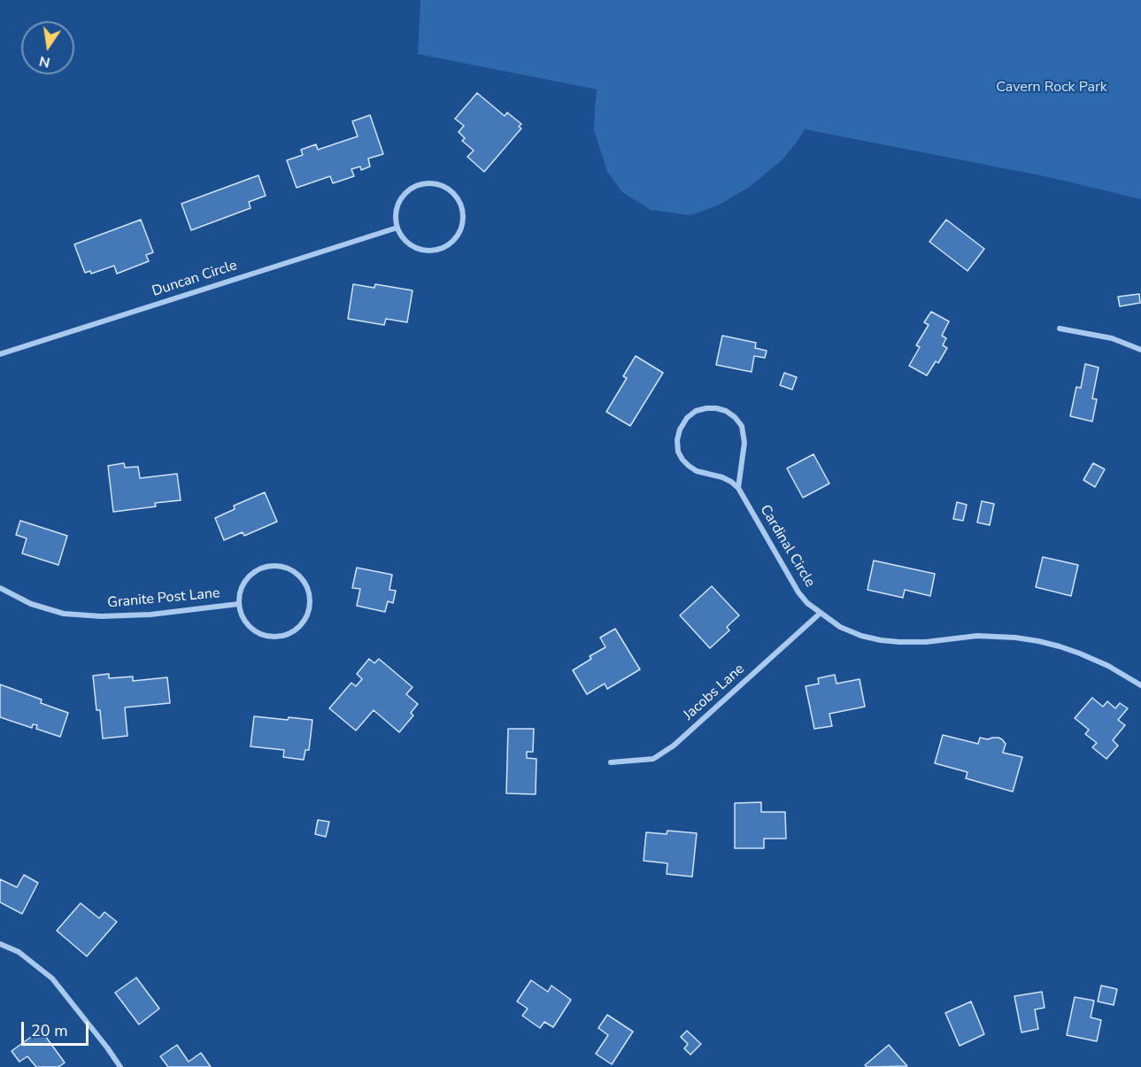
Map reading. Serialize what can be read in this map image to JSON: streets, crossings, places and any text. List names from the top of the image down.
{
  "streets": {
    "street": [
      "Duncan Circle",
      "Cardinal Circle",
      "Granite Post Lane",
      "Jacobs Lane"
    ]
  },
  "crossings": [
    ["Cardinal Circle", "Jacobs Lane"]
  ],
  "parks": ["Cavern Rock Park"],
  "scale_bar": "20 m",
  "north": "bottom"
}
